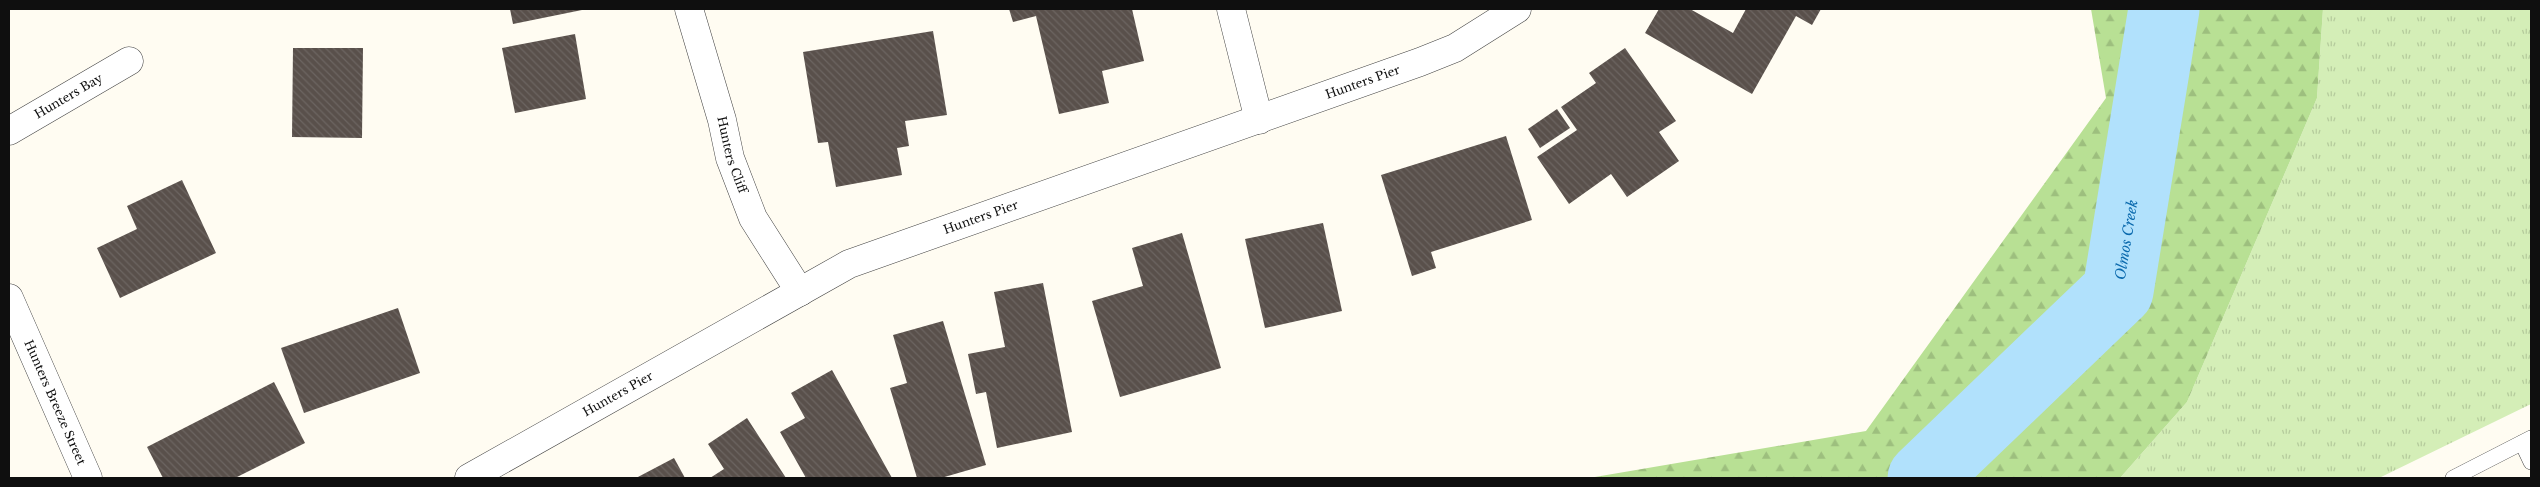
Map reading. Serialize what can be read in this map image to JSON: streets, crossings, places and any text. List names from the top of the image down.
{
  "streets": {
    "street": [
      "Hunters Pier",
      "Hunters Bay",
      "Hunters Cliff",
      "Hunters Breeze Street"
    ]
  },
  "crossings": [
    ["Hunters Pier", "Hunters Cliff"]
  ],
  "water": ["Olmos Creek"]
}
